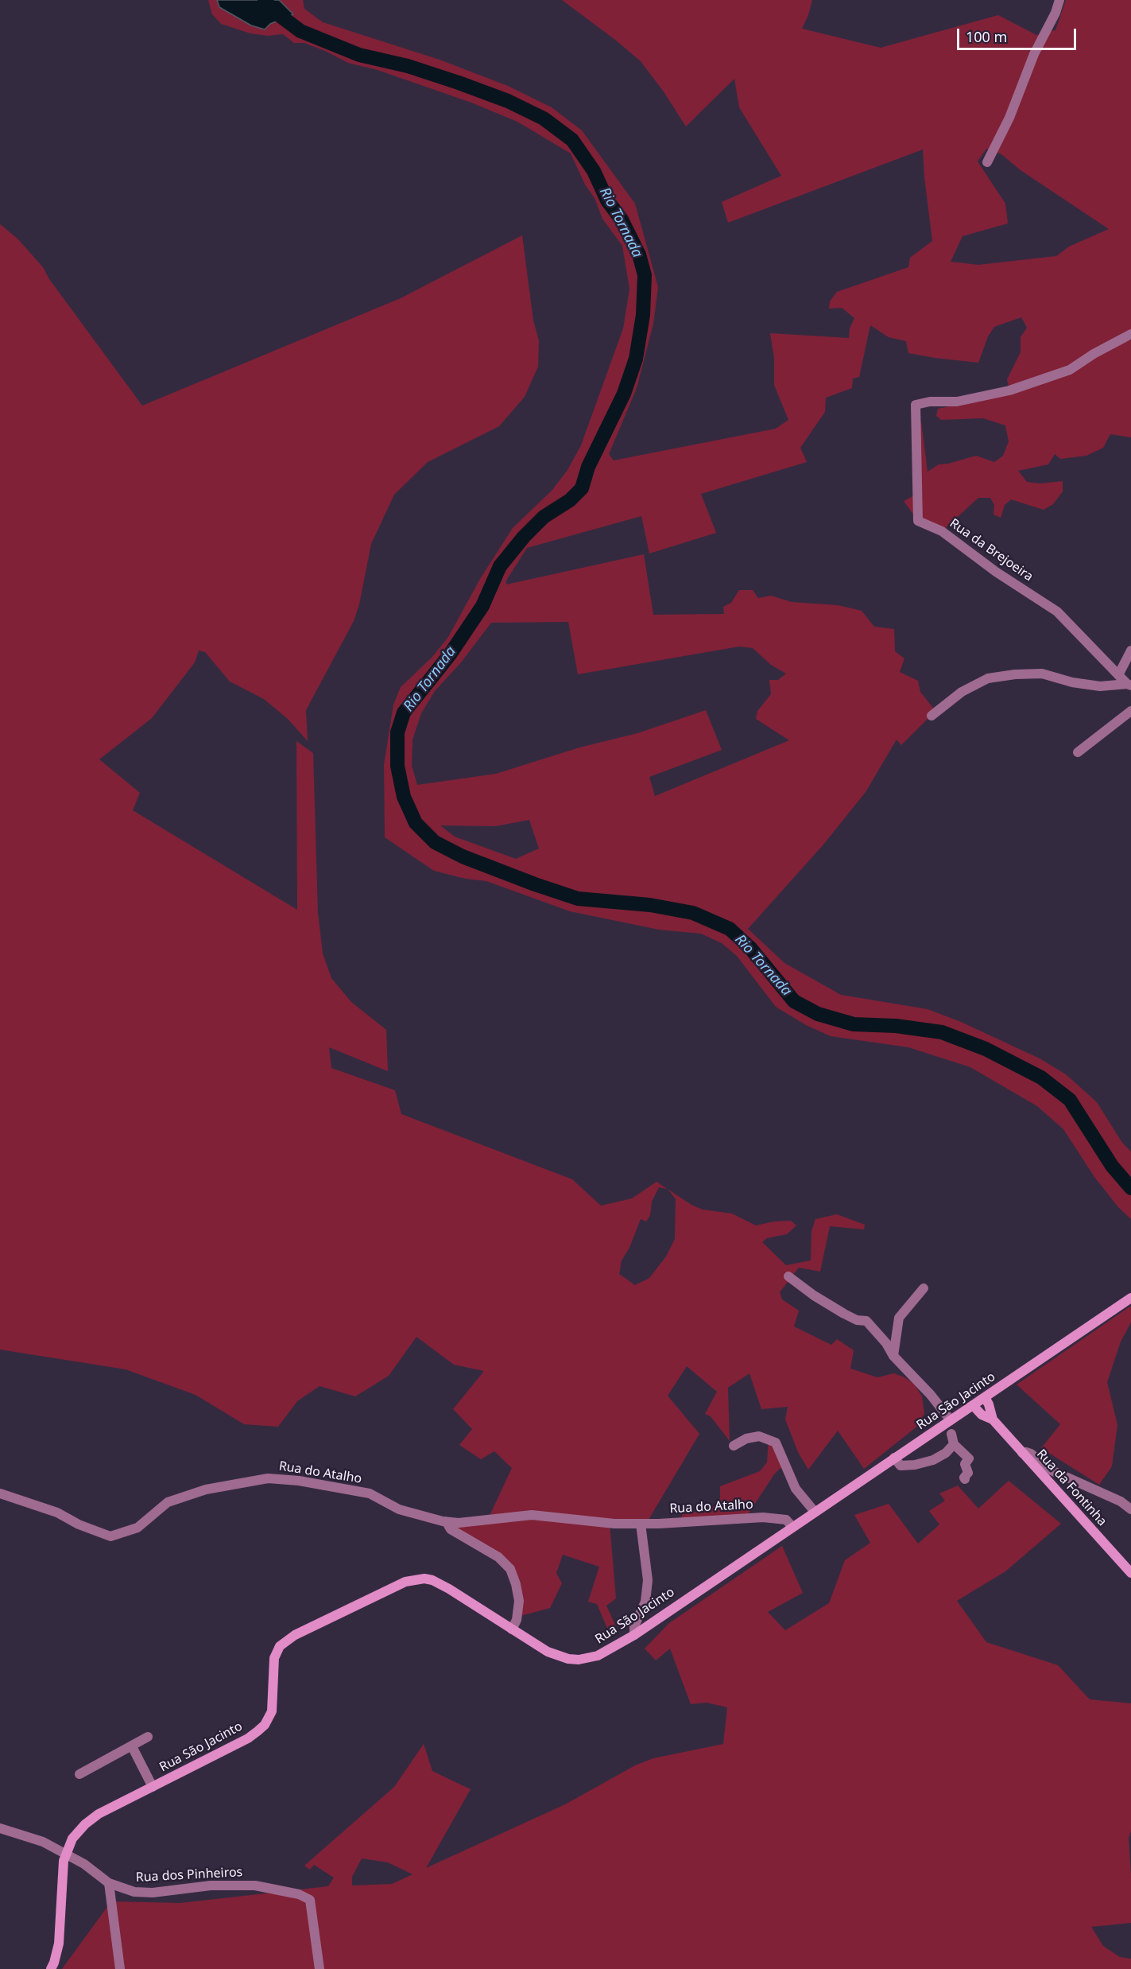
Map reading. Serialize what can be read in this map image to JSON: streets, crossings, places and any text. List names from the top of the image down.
{
  "streets": {
    "main road": ["Rua São Jacinto", "Rua da Fontinha"],
    "street": ["Rua da Brejoeira", "Rua do Atalho", "Rua dos Pinheiros"]
  },
  "crossings": [
    ["Rua São Jacinto", "Rua do Atalho"],
    ["Rua São Jacinto", "Rua da Fontinha"],
    ["Rua São Jacinto", "Rua dos Pinheiros"]
  ],
  "water": ["Rio Tornada"],
  "scale_bar": "100 m"
}
